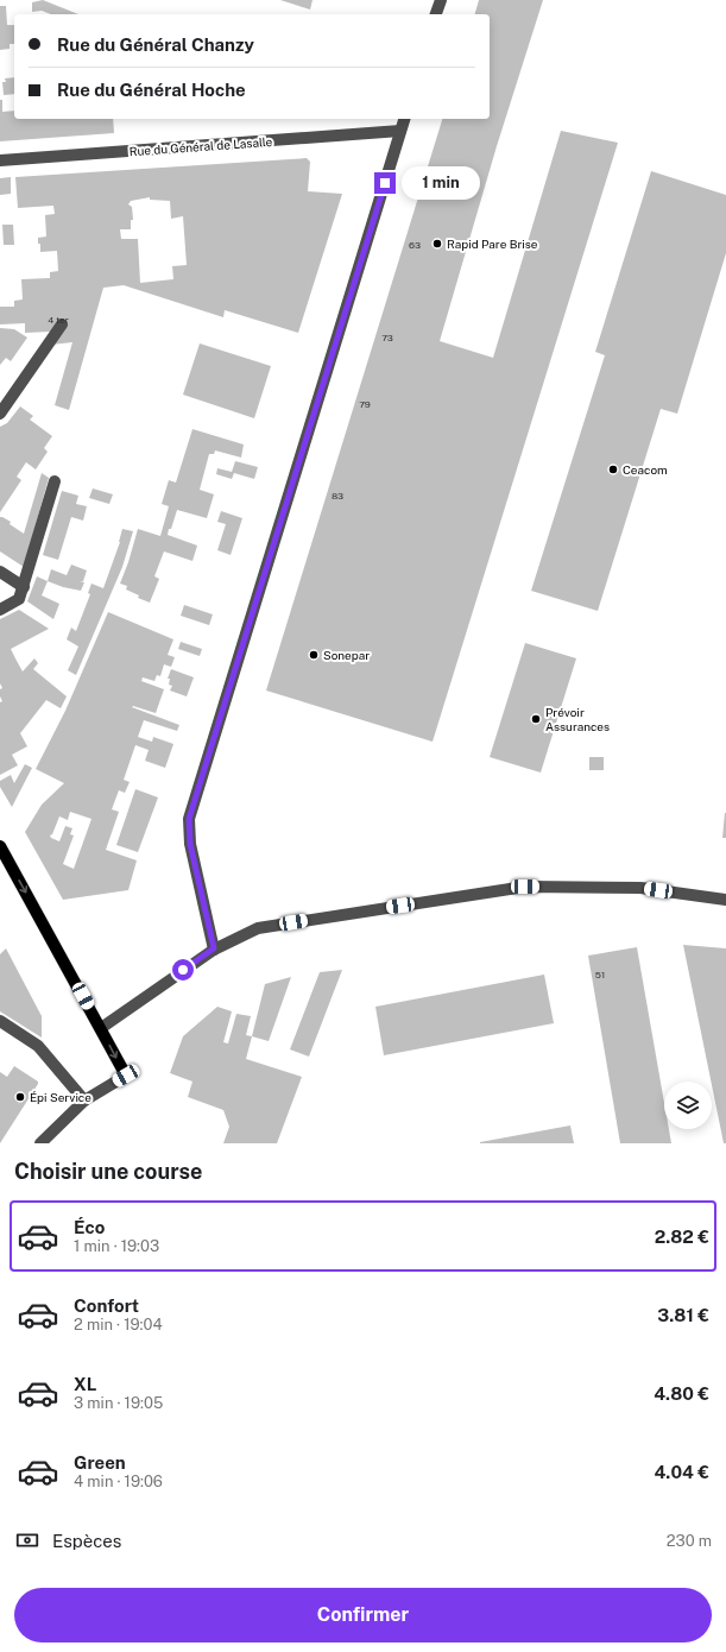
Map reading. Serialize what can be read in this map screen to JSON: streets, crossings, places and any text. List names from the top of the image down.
{
  "streets": {
    "street": ["Rue du Général de Lasalle"]
  },
  "places": [
    "Rapid Pare Brise",
    "Ceacom",
    "Sonepar",
    "Prévoir Assurances",
    "Épi Service"
  ],
  "house_numbers": [
    "63",
    "4 ter",
    "73",
    "79",
    "83",
    "51"
  ],
  "page": {
    "banner": ["Rue du Général Chanzy", "Rue du Général Hoche"],
    "bubble": "1 min",
    "heading": "Choisir une course",
    "list": [
      {
        "name": "Éco",
        "note": "1 min · 19:03",
        "value": "2.82 €"
      },
      {
        "name": "Confort",
        "note": "2 min · 19:04",
        "value": "3.81 €"
      },
      {
        "name": "XL",
        "note": "3 min · 19:05",
        "value": "4.80 €"
      },
      {
        "name": "Green",
        "note": "4 min · 19:06",
        "value": "4.04 €"
      }
    ],
    "pay": ["Espèces", "230 m"],
    "buttons": "Confirmer"
  }
}
